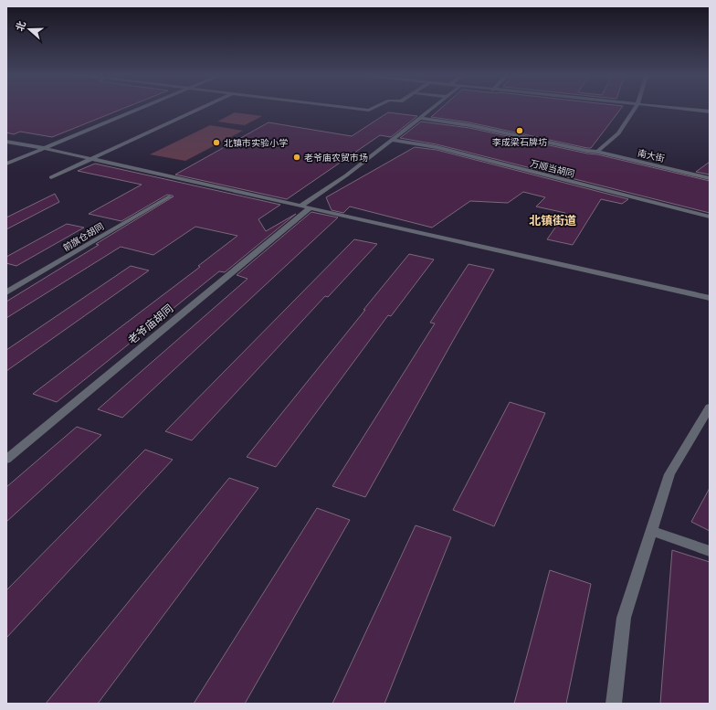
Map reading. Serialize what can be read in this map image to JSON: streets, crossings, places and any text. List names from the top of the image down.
{
  "streets": {
    "street": [
      "南大街",
      "万顺当胡同",
      "前旗仓胡同",
      "老爷庙胡同"
    ]
  },
  "districts": ["北镇街道"],
  "places": ["李成梁石牌坊", "北镇市实验小学", "老爷庙农贸市场"],
  "north": "left"
}
